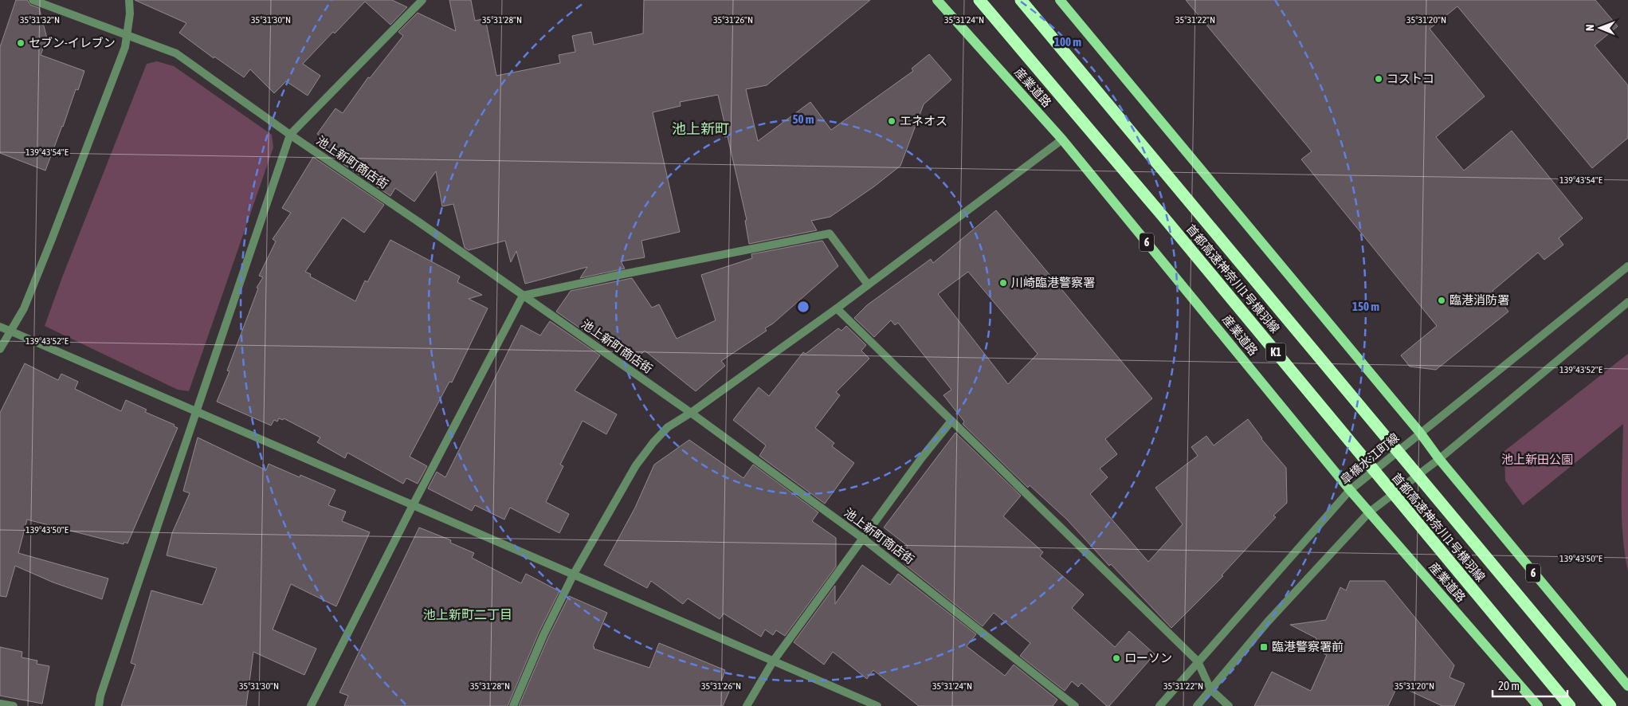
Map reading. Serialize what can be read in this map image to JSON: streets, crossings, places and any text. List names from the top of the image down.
{
  "streets": {
    "highway": ["首都高速神奈川1号横羽線", "K1"],
    "main road": ["産業道路", "6"],
    "street": ["池上新町商店街", "皐橋水江町線"]
  },
  "crossings": [
    ["産業道路", "皐橋水江町線"],
    ["6", "皐橋水江町線"]
  ],
  "districts": ["池上新町", "池上新町二丁目"],
  "parks": ["池上新田公園"],
  "places": {
    "other": [
      "セブン-イレブン",
      "コストコ",
      "エネオス",
      "川崎臨港警察署",
      "臨港消防署",
      "ローソン"
    ],
    "transit": ["臨港警察署前"]
  },
  "scale_bar": "20 m",
  "north": "left",
  "coordinates": [
    "35°31'32\"N",
    "35°31'30\"N",
    "35°31'28\"N",
    "35°31'26\"N",
    "35°31'24\"N",
    "35°31'22\"N",
    "35°31'20\"N",
    "139°43'54\"E",
    "139°43'52\"E",
    "139°43'50\"E"
  ],
  "rings": ["100 m", "50 m", "150 m"]
}
